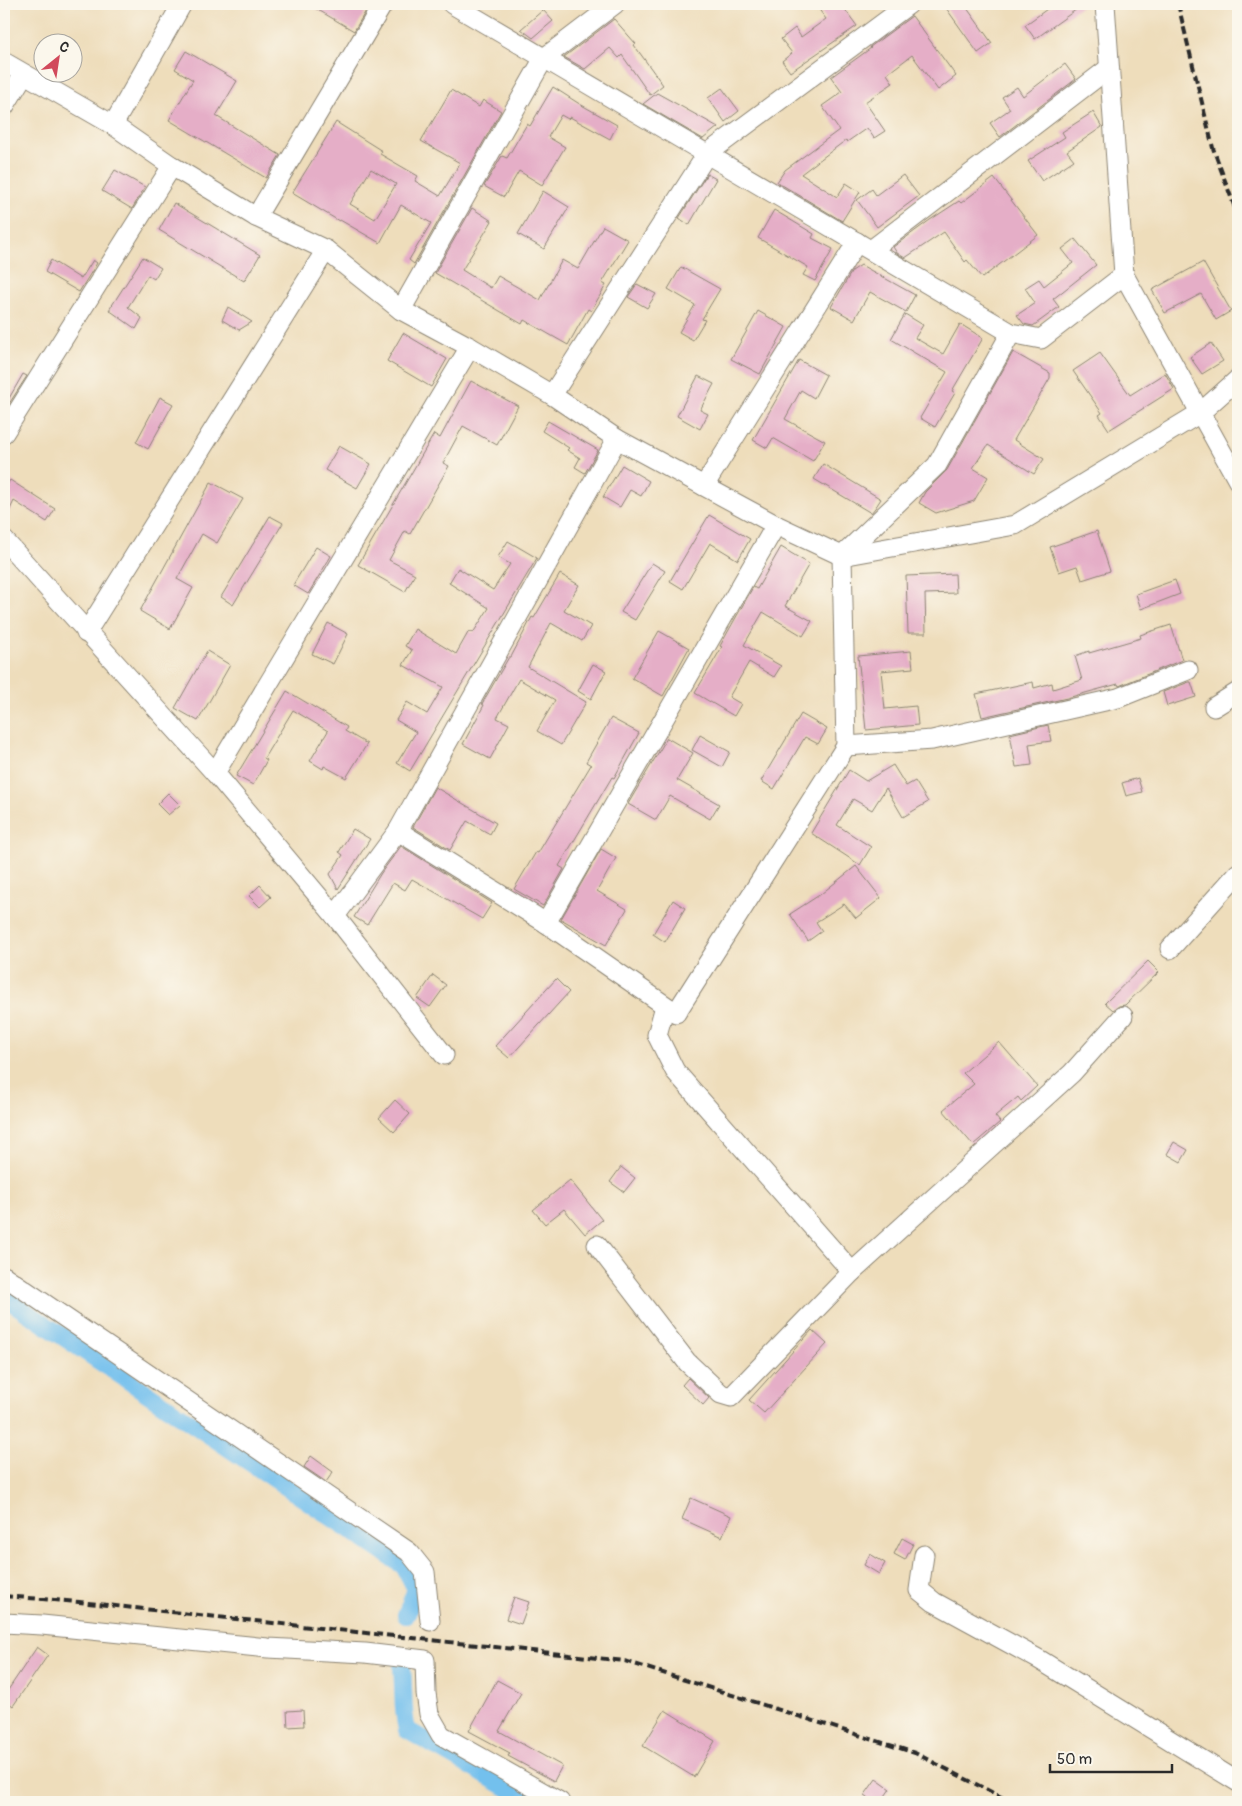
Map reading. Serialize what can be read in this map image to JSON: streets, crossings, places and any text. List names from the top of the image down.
{
  "scale_bar": "50 m",
  "north": "top right"
}
